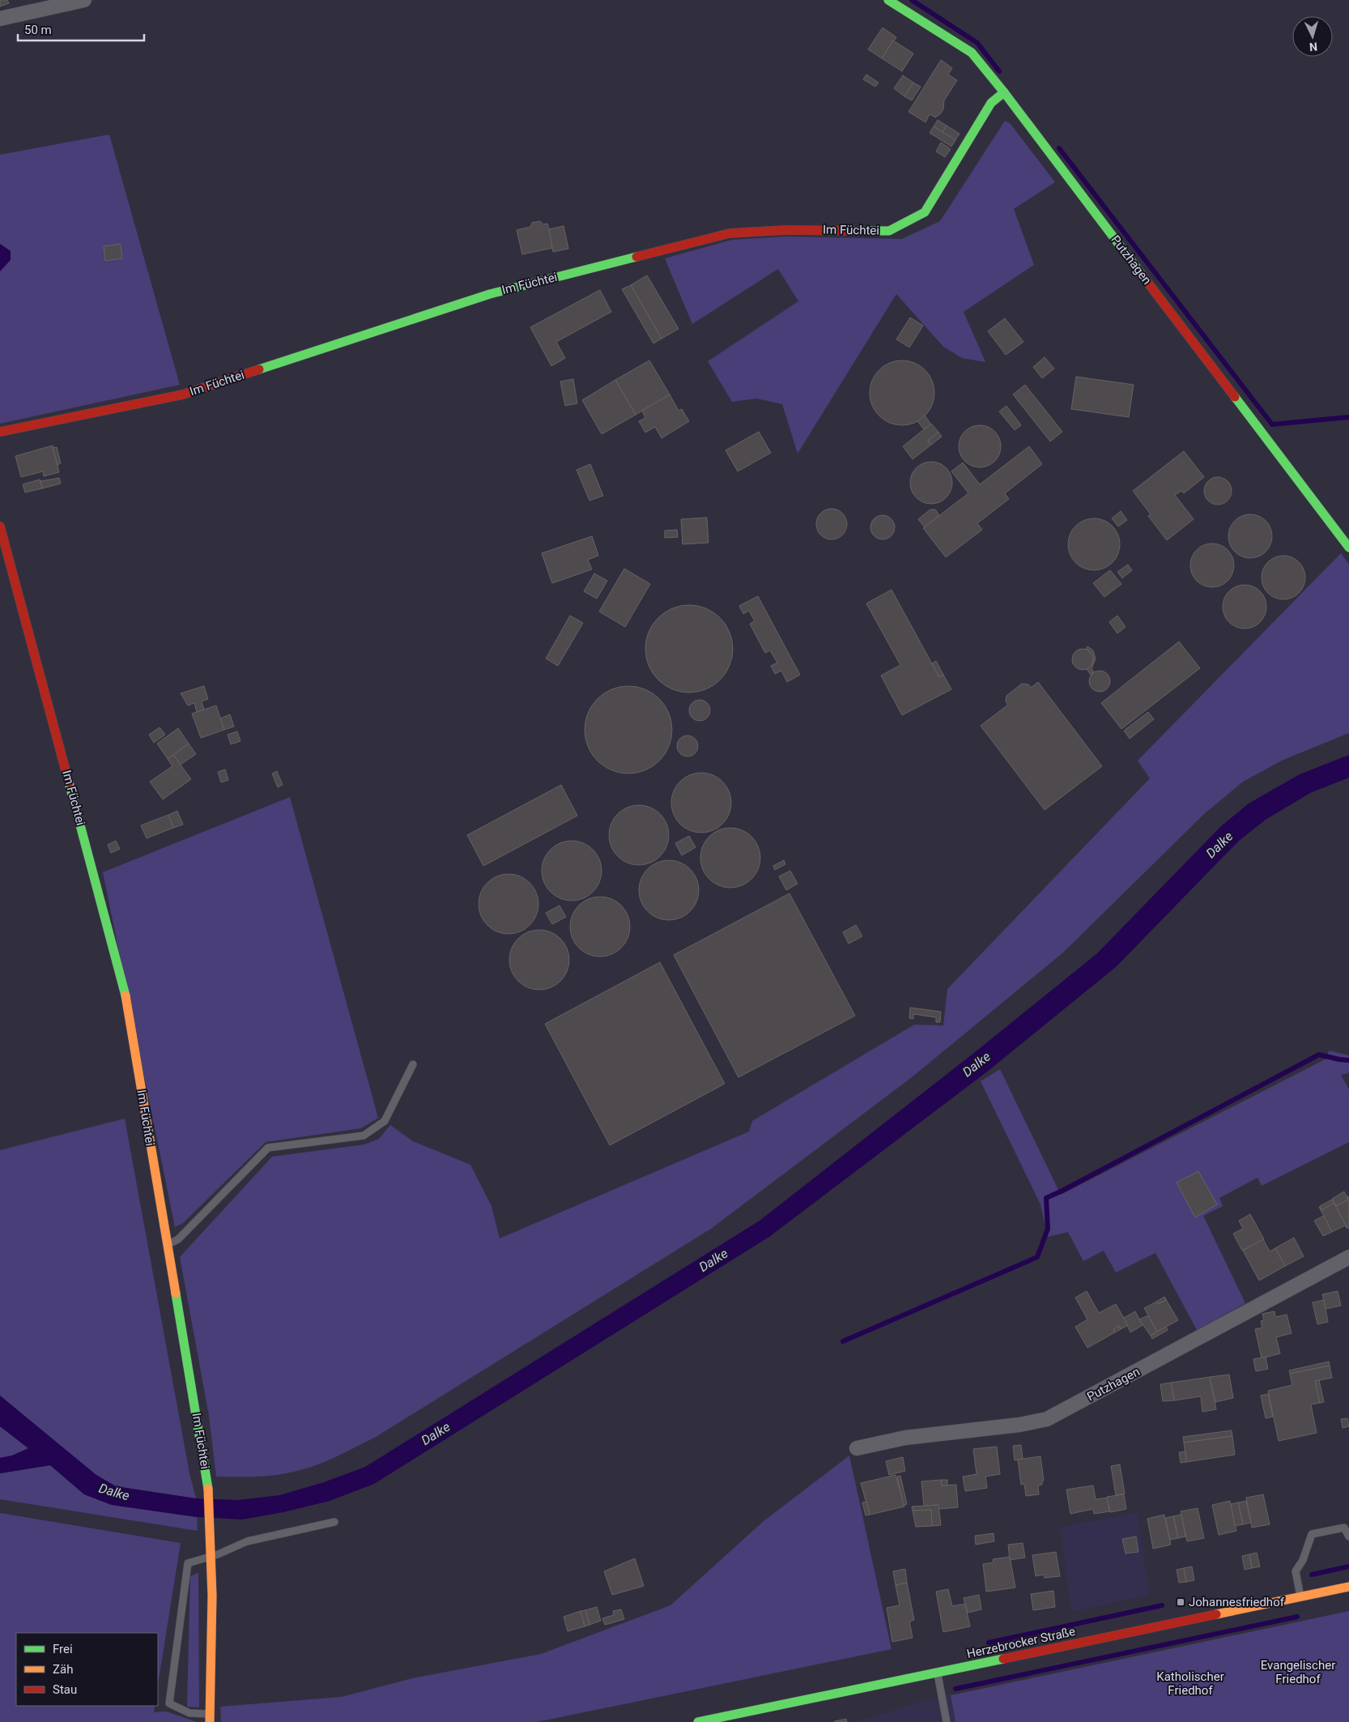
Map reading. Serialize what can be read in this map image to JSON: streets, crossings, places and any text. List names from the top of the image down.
{
  "streets": {
    "street": ["Im Füchtei", "Putzhagen", "Herzebrocker Straße"]
  },
  "crossings": [
    ["Im Füchtei", "Putzhagen"]
  ],
  "water": ["Dalke"],
  "parks": ["Evangelischer Friedhof", "Katholischer Friedhof"],
  "places": {
    "transit": ["Johannesfriedhof"]
  },
  "legend": ["Frei", "Zäh", "Stau"],
  "scale_bar": "50 m",
  "north": "bottom"
}
